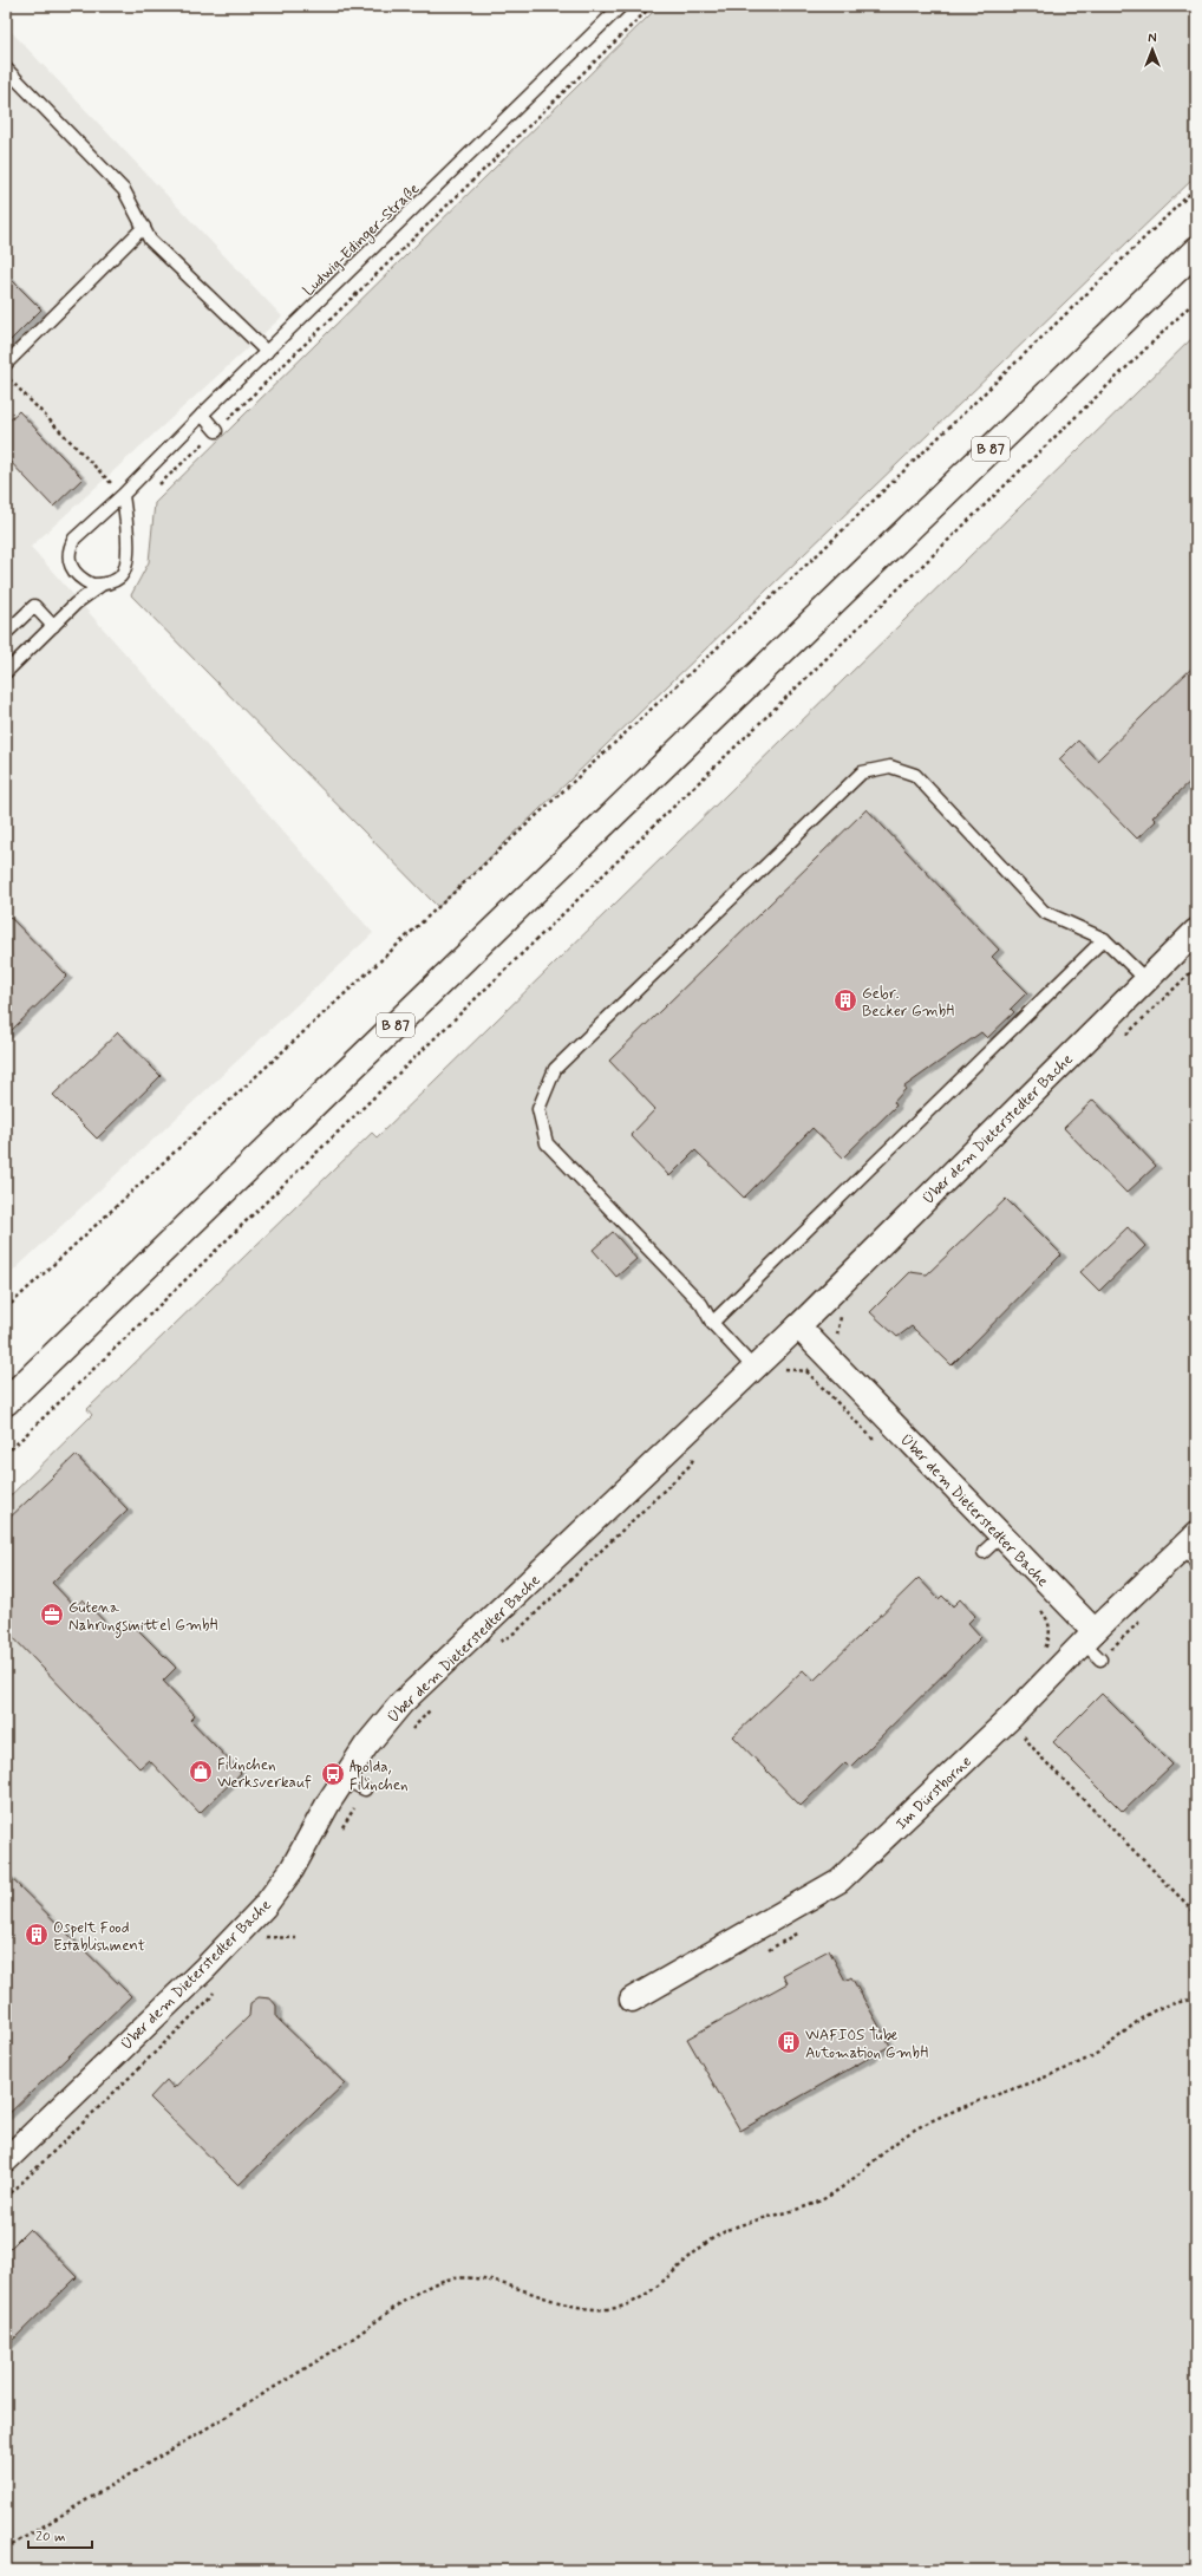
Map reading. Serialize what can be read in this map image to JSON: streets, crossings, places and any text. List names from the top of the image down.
{
  "streets": {
    "main road": ["B 87"],
    "street": ["Über dem Dieterstedter Bache", "Im Dürstborne"],
    "lane": ["Ludwig-Edinger-Straße"]
  },
  "crossings": [
    ["Über dem Dieterstedter Bache", "Im Dürstborne"]
  ],
  "places": {
    "building": ["Gebr. Becker GmbH", "Ospelt Food Establishment", "WAFIOS Tube Automation GmbH"],
    "office": ["Gutena Nahrungsmittel GmbH"],
    "shop": ["Filinchen Werksverkauf"],
    "bus stop": ["Apolda, Filinchen"]
  },
  "scale_bar": "20 m",
  "north": "top"
}
